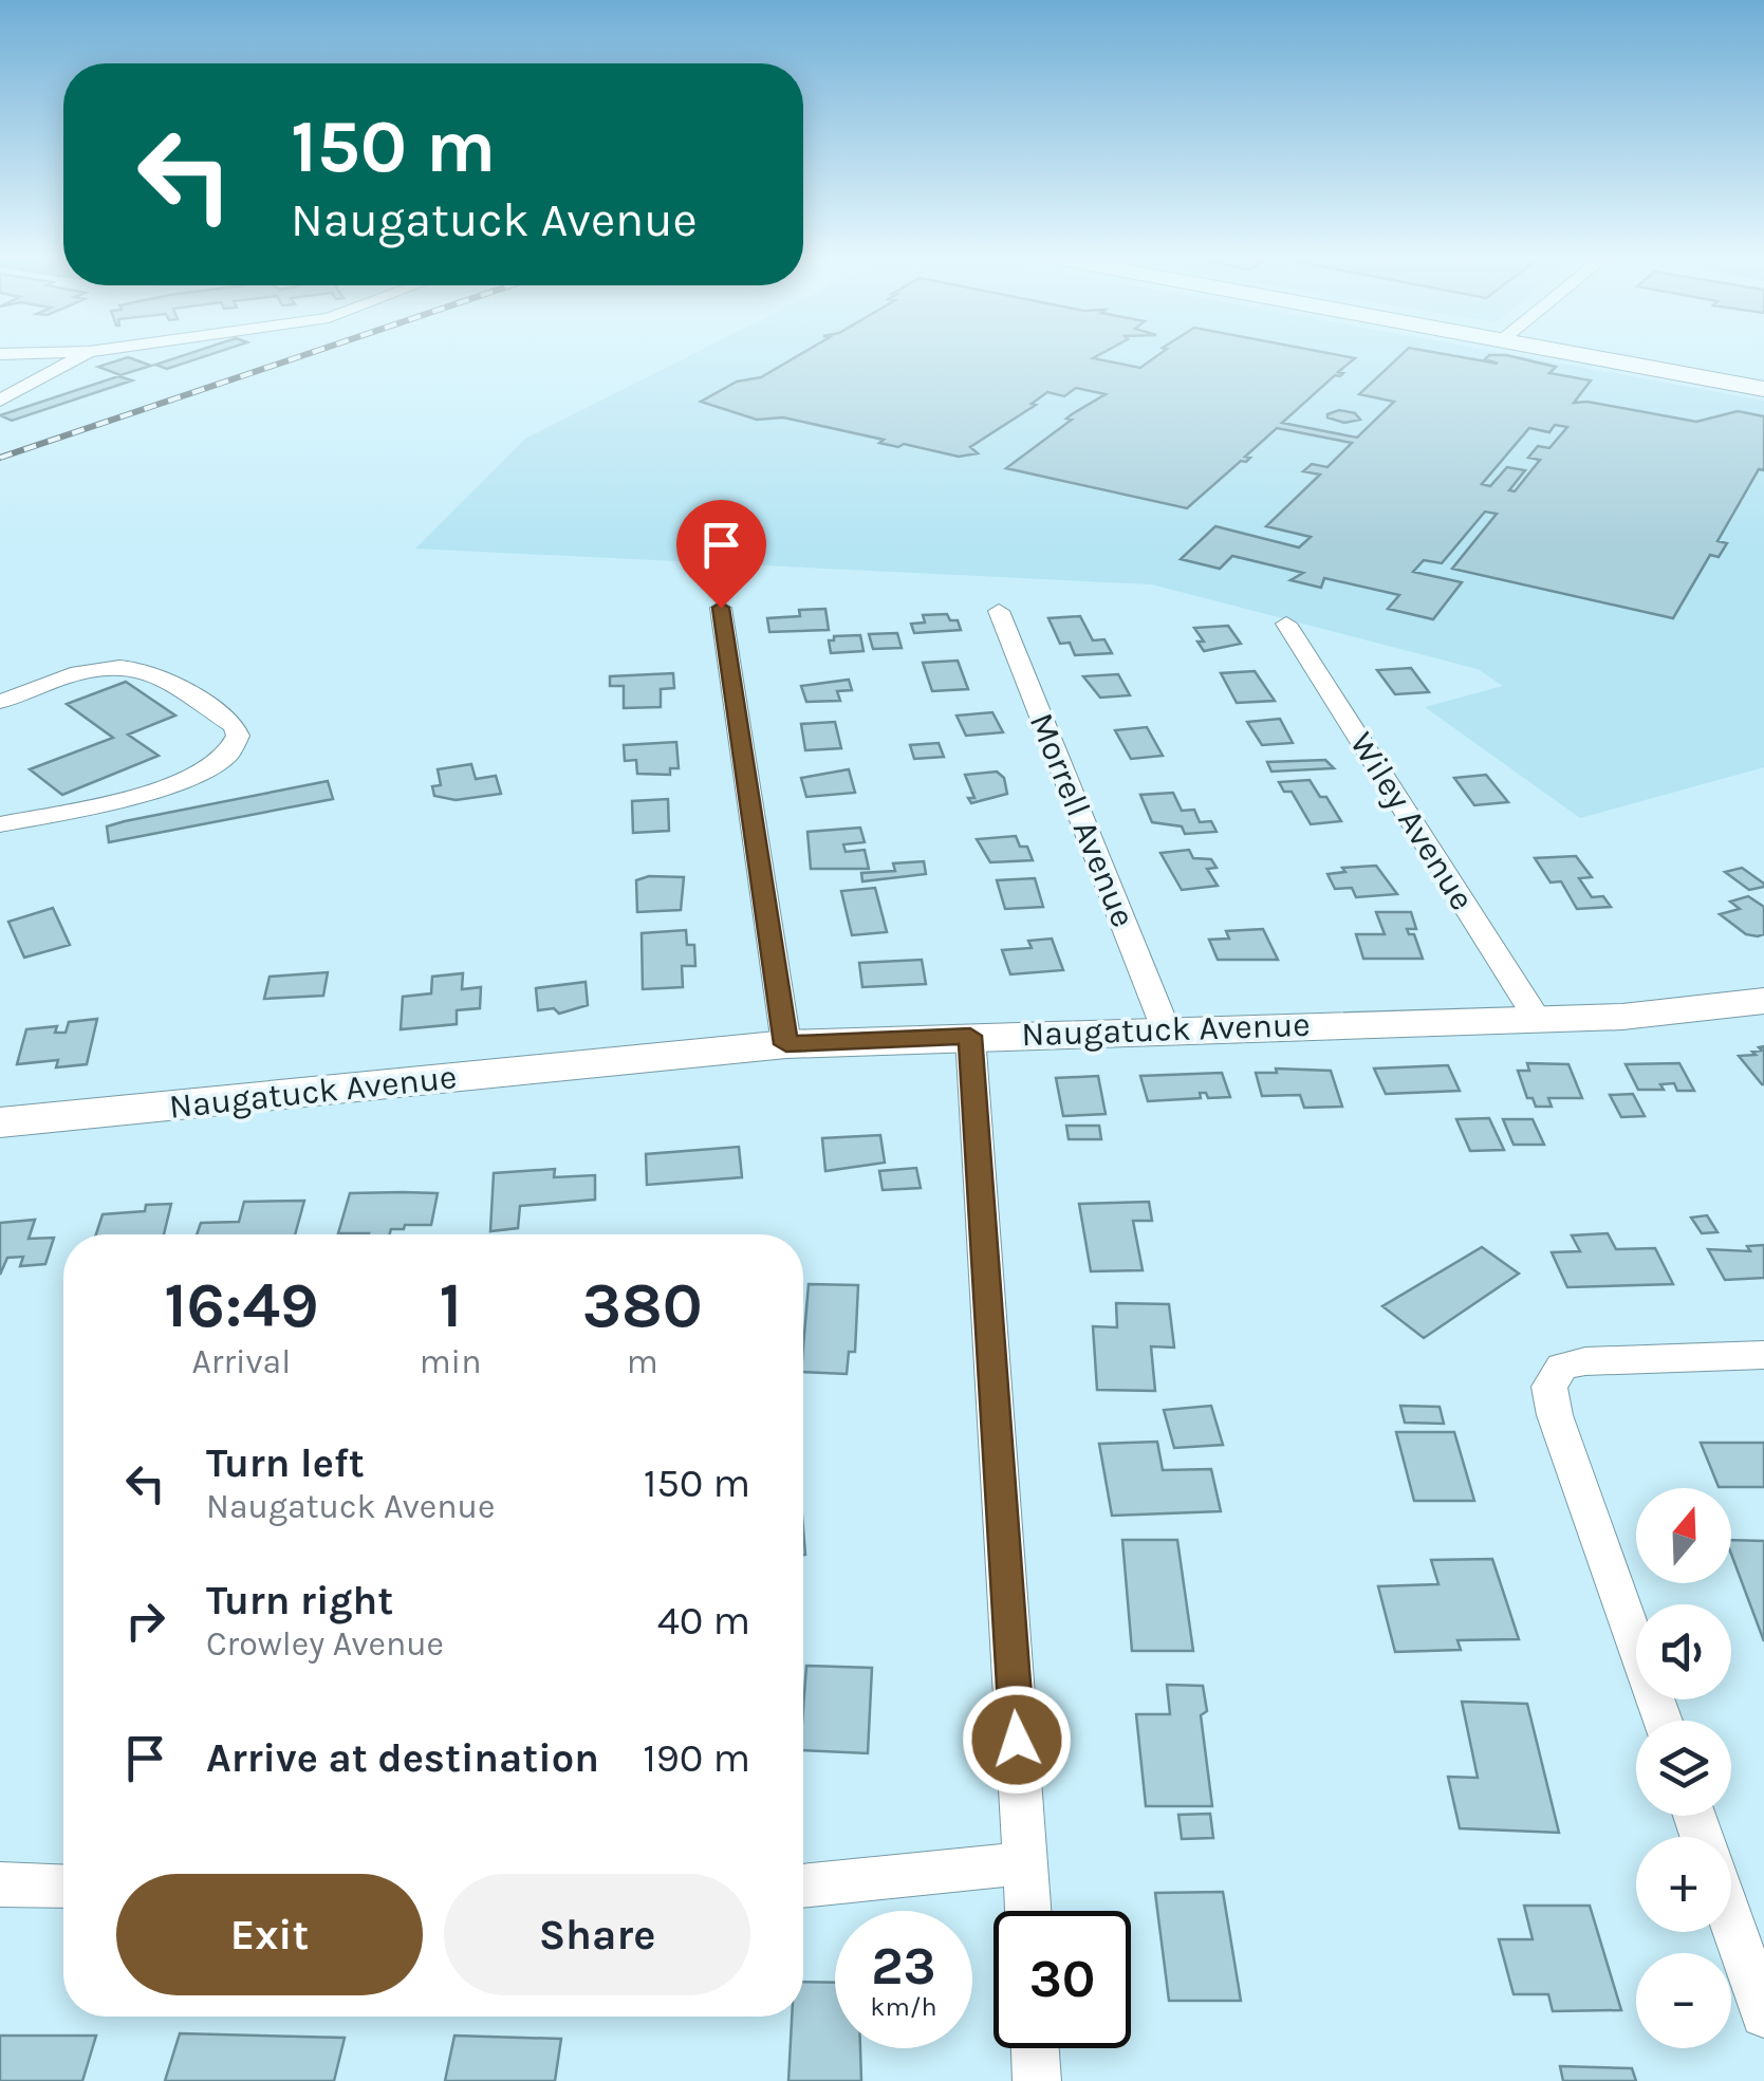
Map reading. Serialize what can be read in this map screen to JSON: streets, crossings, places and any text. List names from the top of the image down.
{
  "streets": {
    "main road": ["Naugatuck Avenue"],
    "street": ["Morrell Avenue", "Wiley Avenue"]
  },
  "crossings": [
    ["Morrell Avenue", "Naugatuck Avenue"],
    ["Wiley Avenue", "Naugatuck Avenue"]
  ],
  "north": "top",
  "page": {
    "turn": ["150 m", "Naugatuck Avenue"],
    "eta": [
      "16:49",
      "Arrival",
      "1",
      "min",
      "380",
      "m"
    ],
    "list": [
      {
        "name": "Turn left",
        "note": "Naugatuck Avenue",
        "value": "150 m"
      },
      {
        "name": "Turn right",
        "note": "Crowley Avenue",
        "value": "40 m"
      },
      {
        "name": "Arrive at destination",
        "value": "190 m"
      }
    ],
    "map_buttons": ["+", "−"],
    "buttons": ["Exit", "Share"],
    "speed": "23 km/h",
    "limit": "30"
  }
}
